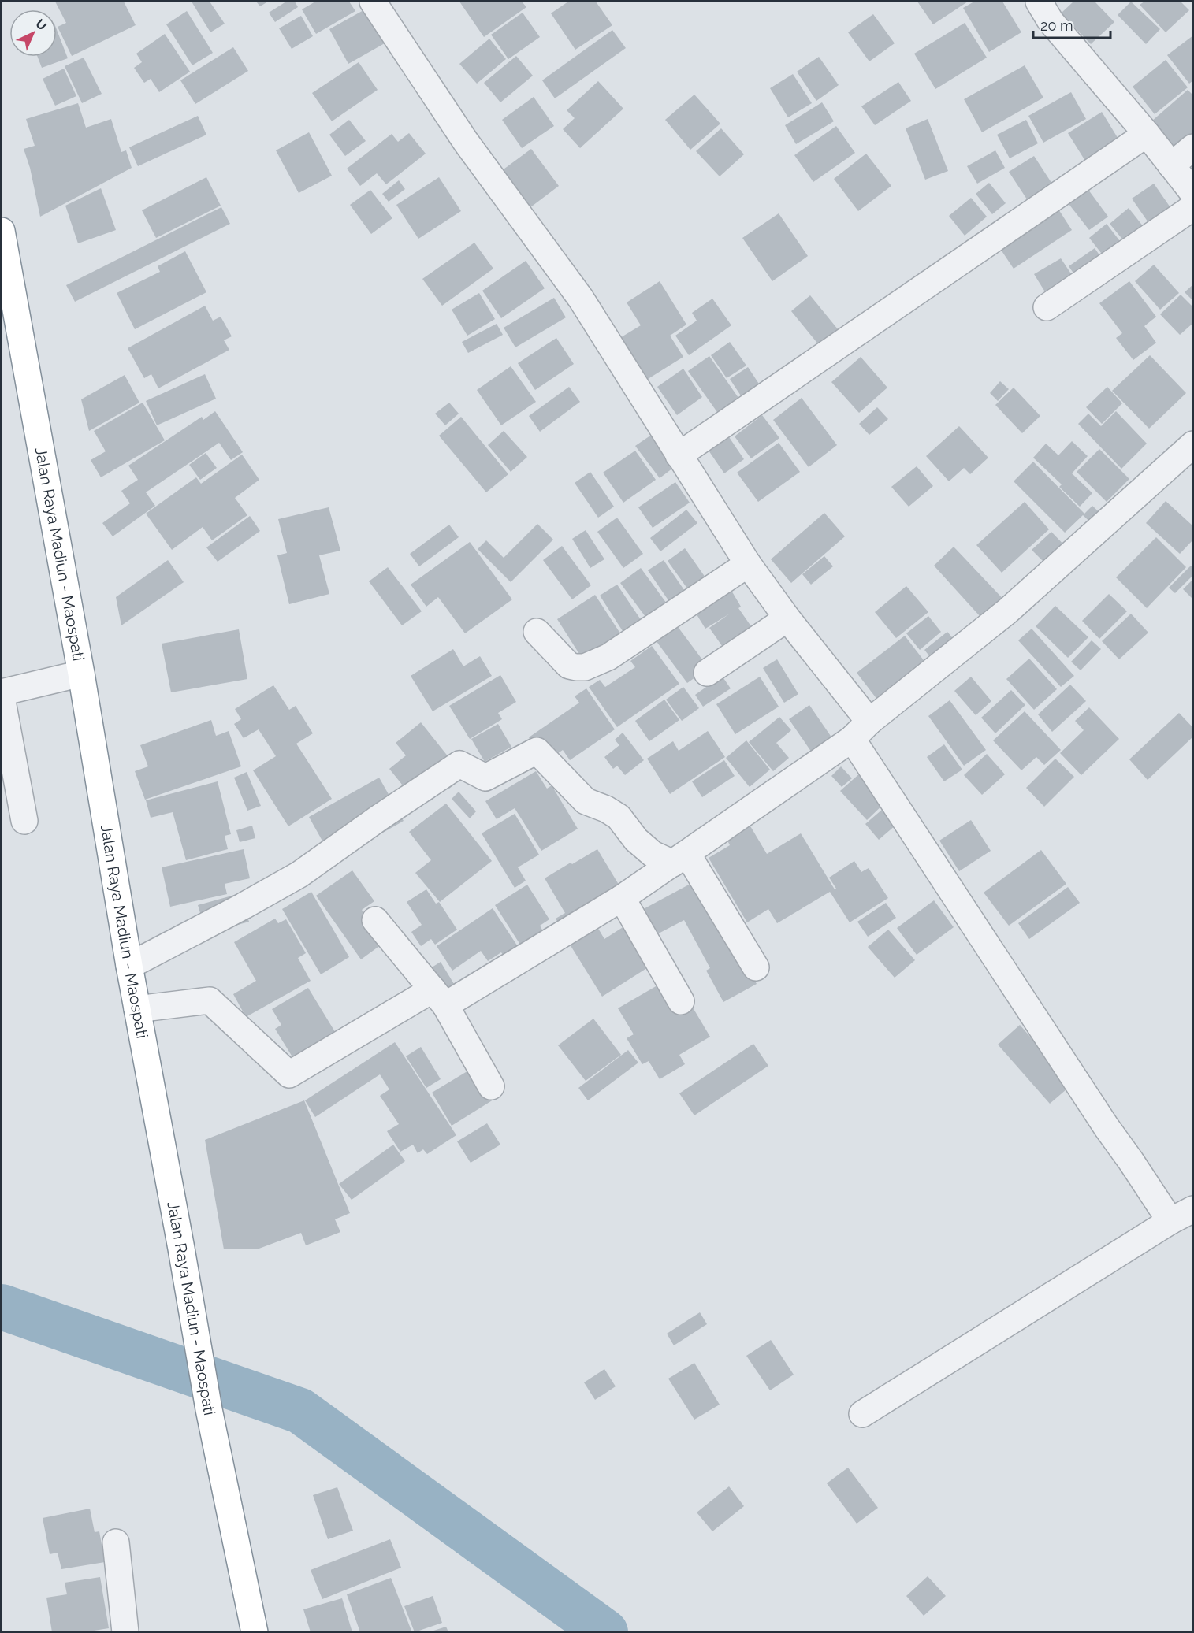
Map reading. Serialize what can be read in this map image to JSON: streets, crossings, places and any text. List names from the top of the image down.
{
  "streets": {
    "highway": ["Jalan Raya Madiun - Maospati"]
  },
  "scale_bar": "20 m",
  "north": "top right"
}
